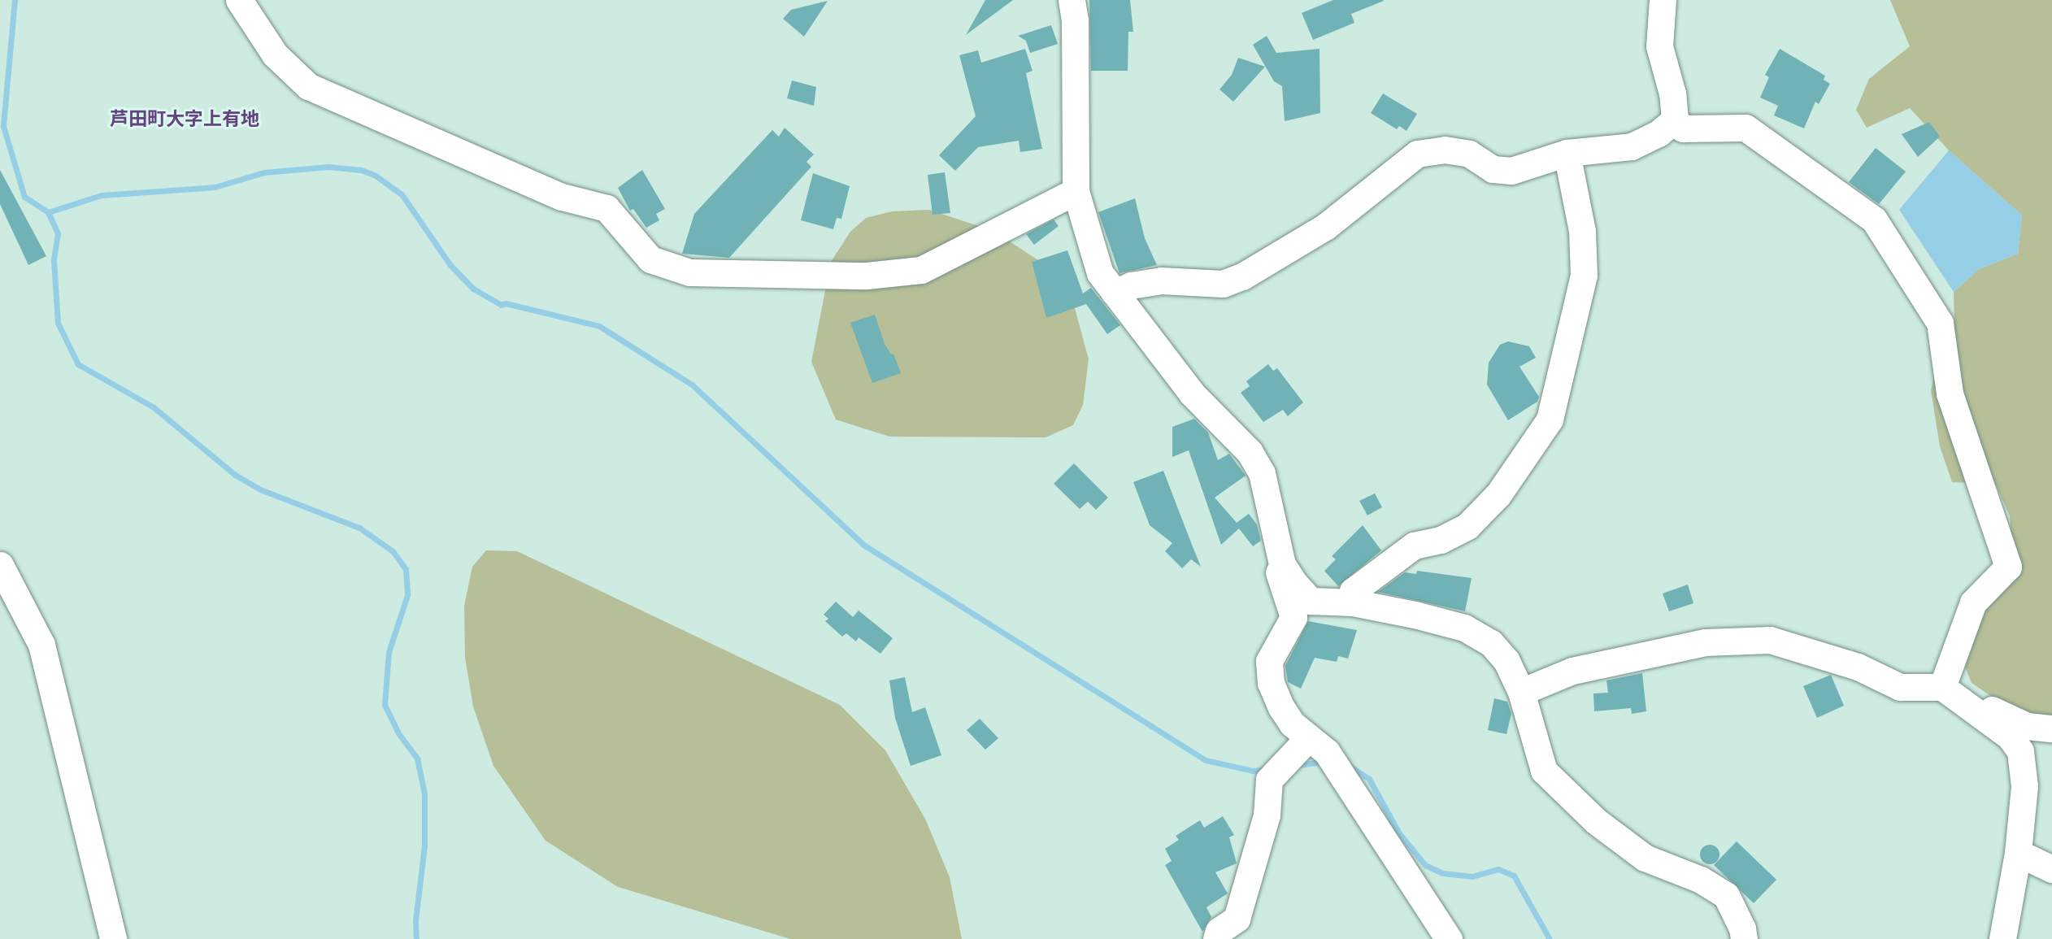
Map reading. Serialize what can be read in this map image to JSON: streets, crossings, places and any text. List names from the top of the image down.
{
  "districts": ["芦田町大字上有地"]
}
